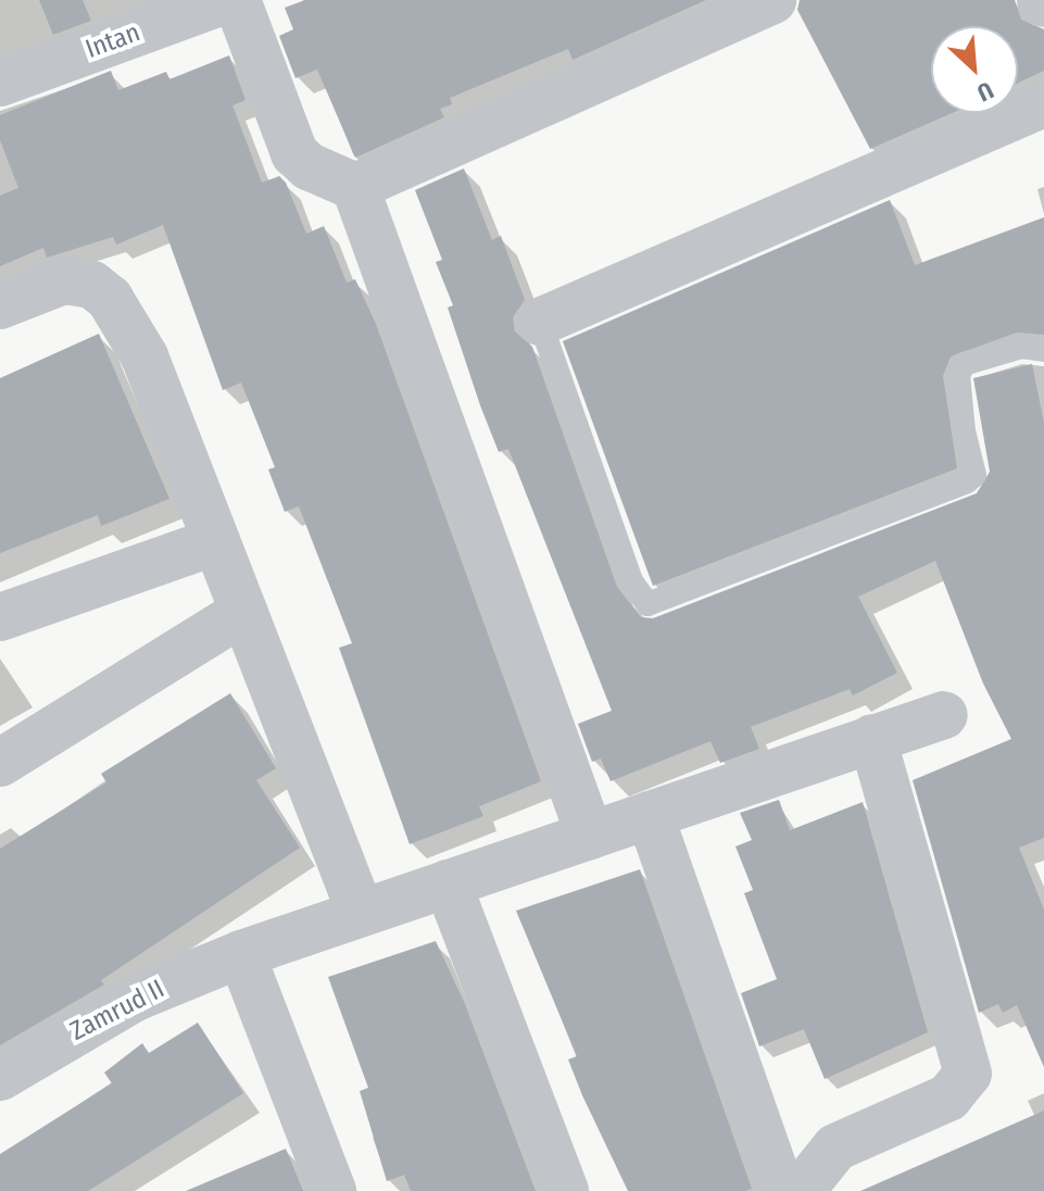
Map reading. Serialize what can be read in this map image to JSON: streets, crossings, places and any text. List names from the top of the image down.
{
  "streets": {
    "street": ["Intan", "Zamrud II"]
  },
  "north": "bottom right"
}
